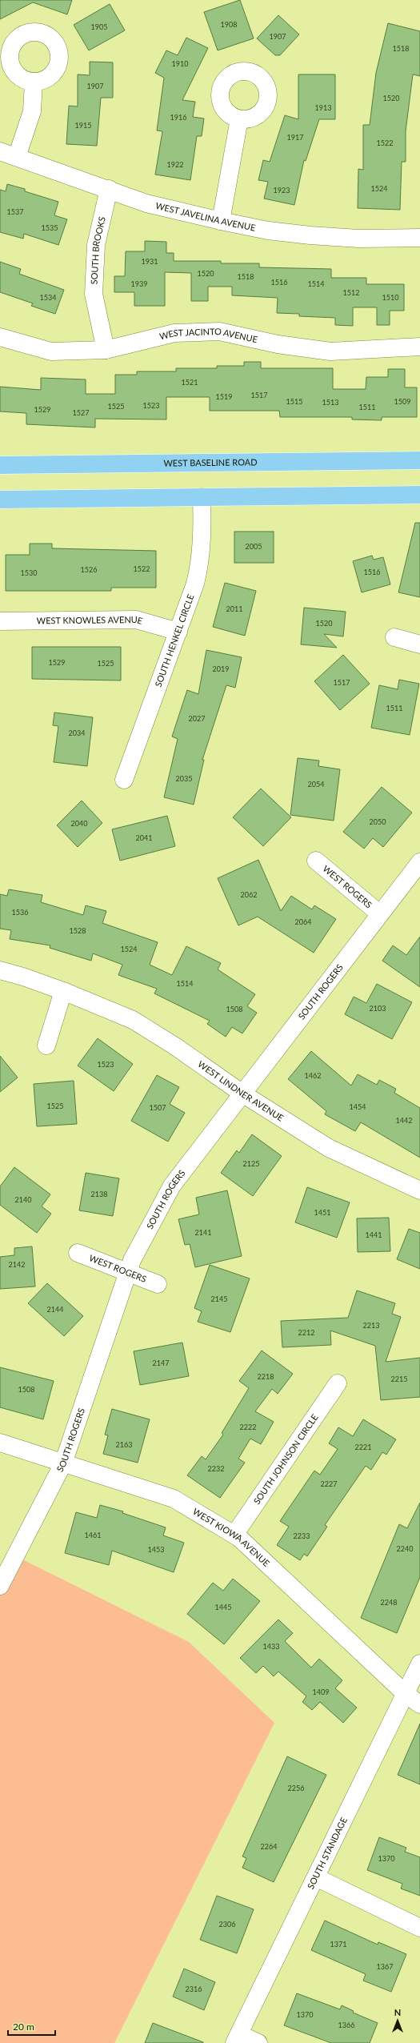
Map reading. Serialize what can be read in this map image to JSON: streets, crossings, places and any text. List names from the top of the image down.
{
  "streets": {
    "main road": ["WEST BASELINE ROAD"],
    "street": [
      "WEST JAVELINA AVENUE",
      "SOUTH BROOKS",
      "WEST JACINTO AVENUE",
      "WEST KNOWLES AVENUE",
      "SOUTH HENKEL CIRCLE",
      "WEST ROGERS",
      "SOUTH ROGERS",
      "WEST LINDNER AVENUE",
      "SOUTH JOHNSON CIRCLE",
      "WEST KIOWA AVENUE",
      "SOUTH STANDAGE"
    ]
  },
  "crossings": [
    ["WEST JAVELINA AVENUE", "SOUTH BROOKS"],
    ["SOUTH BROOKS", "WEST JACINTO AVENUE"],
    ["WEST KNOWLES AVENUE", "SOUTH HENKEL CIRCLE"],
    ["WEST ROGERS", "SOUTH ROGERS"],
    ["SOUTH ROGERS", "WEST LINDNER AVENUE"],
    ["SOUTH ROGERS", "WEST KIOWA AVENUE"],
    ["SOUTH JOHNSON CIRCLE", "WEST KIOWA AVENUE"],
    ["WEST KIOWA AVENUE", "SOUTH STANDAGE"]
  ],
  "house_numbers": [
    "1908",
    "1905",
    "1907",
    "1518",
    "1910",
    "1907",
    "1520",
    "1913",
    "1916",
    "1915",
    "1917",
    "1522",
    "1922",
    "1524",
    "1923",
    "1537",
    "1535",
    "1931",
    "1520",
    "1518",
    "1516",
    "1939",
    "1514",
    "1512",
    "1534",
    "1510",
    "1521",
    "1517",
    "1519",
    "1515",
    "1509",
    "1513",
    "1523",
    "1525",
    "1511",
    "1529",
    "1527",
    "2005",
    "1522",
    "1526",
    "1516",
    "1530",
    "2011",
    "1520",
    "1529",
    "1525",
    "2019",
    "1517",
    "1511",
    "2027",
    "2034",
    "2035",
    "2054",
    "2050",
    "2040",
    "2041",
    "2062",
    "1536",
    "2064",
    "1528",
    "1524",
    "1514",
    "2103",
    "1508",
    "1523",
    "1462",
    "1525",
    "1454",
    "1507",
    "1442",
    "2125",
    "2138",
    "2140",
    "1451",
    "2141",
    "1441",
    "2142",
    "2145",
    "2144",
    "2213",
    "2212",
    "2147",
    "2218",
    "2215",
    "1508",
    "2222",
    "2163",
    "2221",
    "2232",
    "2227",
    "1461",
    "2233",
    "2240",
    "1453",
    "2248",
    "1445",
    "1433",
    "1409",
    "2256",
    "2264",
    "1370",
    "2306",
    "1371",
    "1367",
    "2316",
    "1370",
    "1366"
  ],
  "scale_bar": "20 m",
  "north": "top"
}
